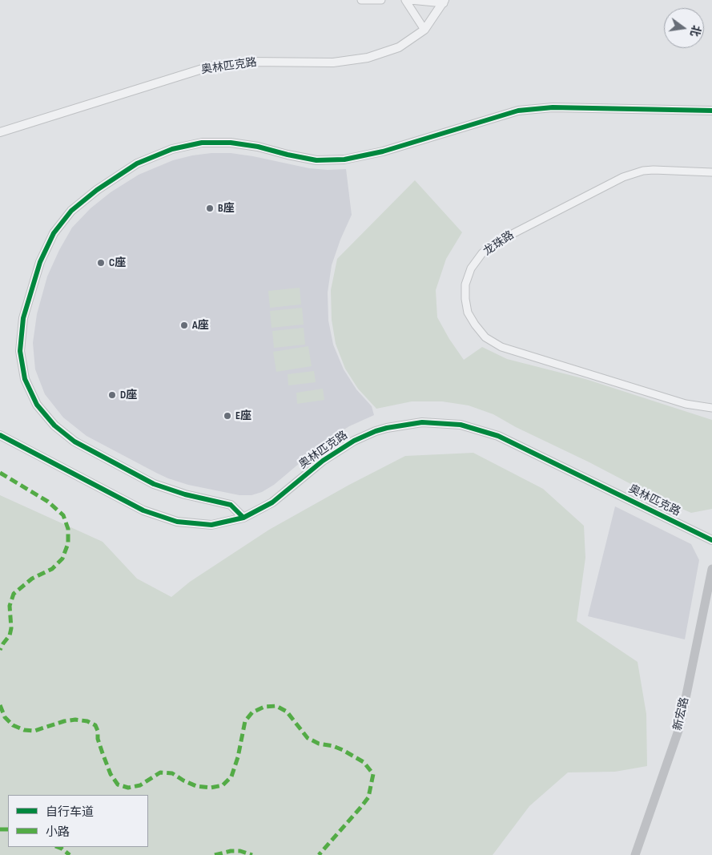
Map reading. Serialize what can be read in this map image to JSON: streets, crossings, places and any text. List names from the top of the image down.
{
  "streets": {
    "main road": ["新宏路"],
    "street": ["奥林匹克路", "龙珠路"]
  },
  "places": [
    "B座",
    "C座",
    "A座",
    "D座",
    "E座"
  ],
  "legend": ["自行车道", "小路"],
  "north": "right"
}
